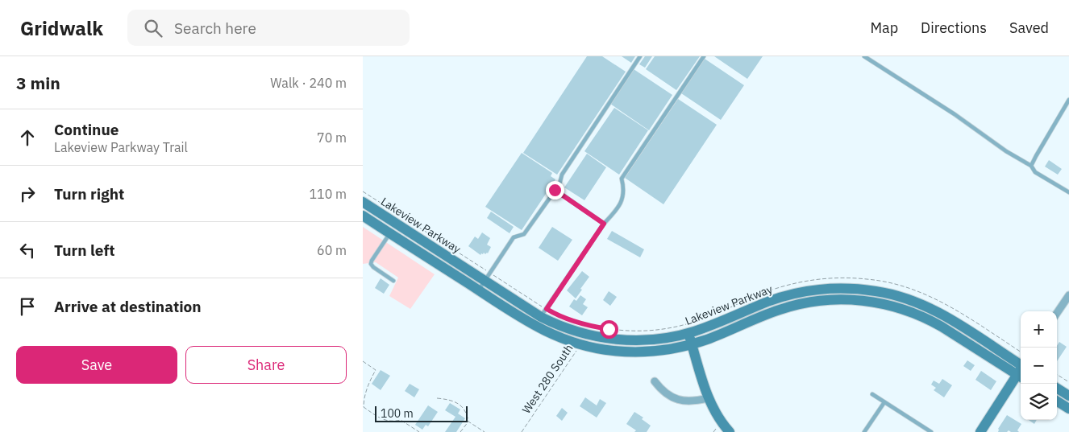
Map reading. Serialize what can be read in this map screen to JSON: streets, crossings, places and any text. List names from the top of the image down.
{
  "streets": {
    "main road": ["Lakeview Parkway"],
    "path": ["West 280 South"]
  },
  "crossings": [
    ["Lakeview Parkway", "West 280 South"]
  ],
  "scale_bar": "100 m",
  "page": {
    "header": "Gridwalk",
    "search": "Search here",
    "nav": ["Map", "Directions", "Saved"],
    "heading": ["3 min", "Walk · 240 m"],
    "list": [
      ["Continue", "Lakeview Parkway Trail", "70 m"],
      ["Turn right", "110 m"],
      ["Turn left", "60 m"],
      "Arrive at destination"
    ],
    "map_buttons": ["+", "−"],
    "buttons": ["Save", "Share"],
    "scale": "100 m"
  }
}
